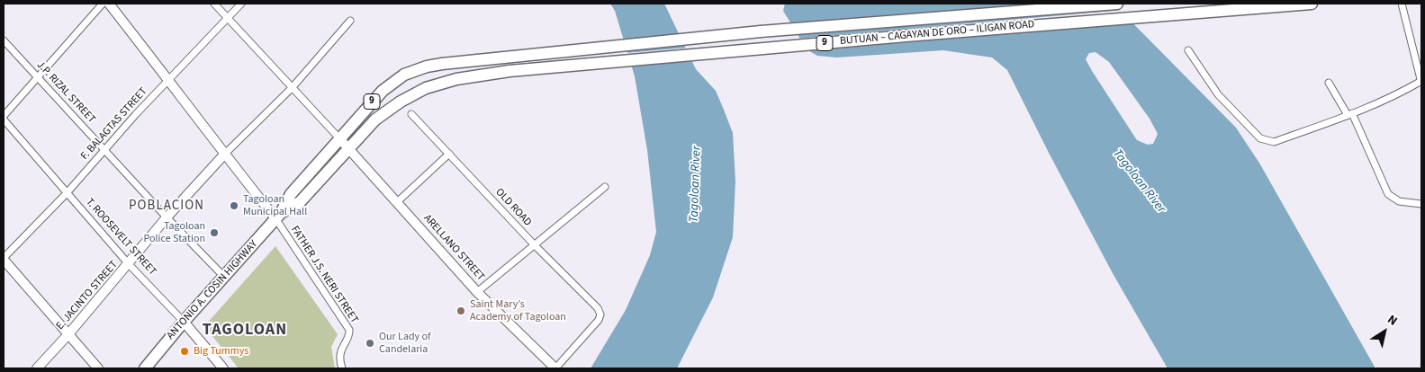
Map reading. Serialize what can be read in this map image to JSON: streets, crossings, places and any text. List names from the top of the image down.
{
  "streets": {
    "highway": ["BUTUAN – CAGAYAN DE ORO – ILIGAN ROAD", "9", "ANTONIO A. COSIN HIGHWAY"],
    "street": [
      "J.P. RIZAL STREET",
      "F. BALAGTAS STREET",
      "OLD ROAD",
      "T. ROOSEVELT STREET",
      "ARELLANO STREET",
      "FATHER J.S. NERI STREET",
      "E. JACINTO STREET"
    ]
  },
  "crossings": [
    ["BUTUAN – CAGAYAN DE ORO – ILIGAN ROAD", "ANTONIO A. COSIN HIGHWAY"],
    ["J.P. RIZAL STREET", "F. BALAGTAS STREET"],
    ["J.P. RIZAL STREET", "ANTONIO A. COSIN HIGHWAY"],
    ["J.P. RIZAL STREET", "E. JACINTO STREET"],
    ["F. BALAGTAS STREET", "T. ROOSEVELT STREET"],
    ["OLD ROAD", "ARELLANO STREET"],
    ["T. ROOSEVELT STREET", "ANTONIO A. COSIN HIGHWAY"],
    ["T. ROOSEVELT STREET", "E. JACINTO STREET"],
    ["ARELLANO STREET", "ANTONIO A. COSIN HIGHWAY"],
    ["FATHER J.S. NERI STREET", "ANTONIO A. COSIN HIGHWAY"]
  ],
  "districts": ["POBLACION", "TAGOLOAN"],
  "water": ["Tagoloan River"],
  "places": [
    "Tagoloan Municipal Hall",
    "Tagoloan Police Station",
    "Saint Mary’s Academy of Tagoloan",
    "Our Lady of Candelaria",
    "Big Tummys"
  ],
  "north": "top right"
}
